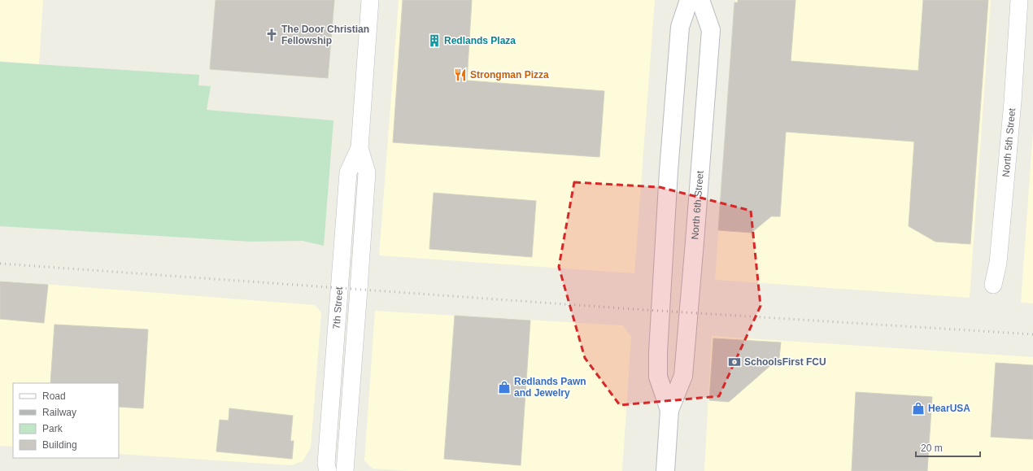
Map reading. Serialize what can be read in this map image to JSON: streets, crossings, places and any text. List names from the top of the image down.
{
  "streets": {
    "main road": ["North 6th Street"],
    "street": ["North 5th Street", "7th Street"]
  },
  "places": {
    "church": ["The Door Christian Fellowship"],
    "building": ["Redlands Plaza"],
    "restaurant": ["Strongman Pizza"],
    "bank": ["SchoolsFirst FCU"],
    "shop": ["Redlands Pawn and Jewelry", "HearUSA"]
  },
  "legend": [
    "Road",
    "Railway",
    "Park",
    "Building"
  ],
  "scale_bar": "20 m"
}
